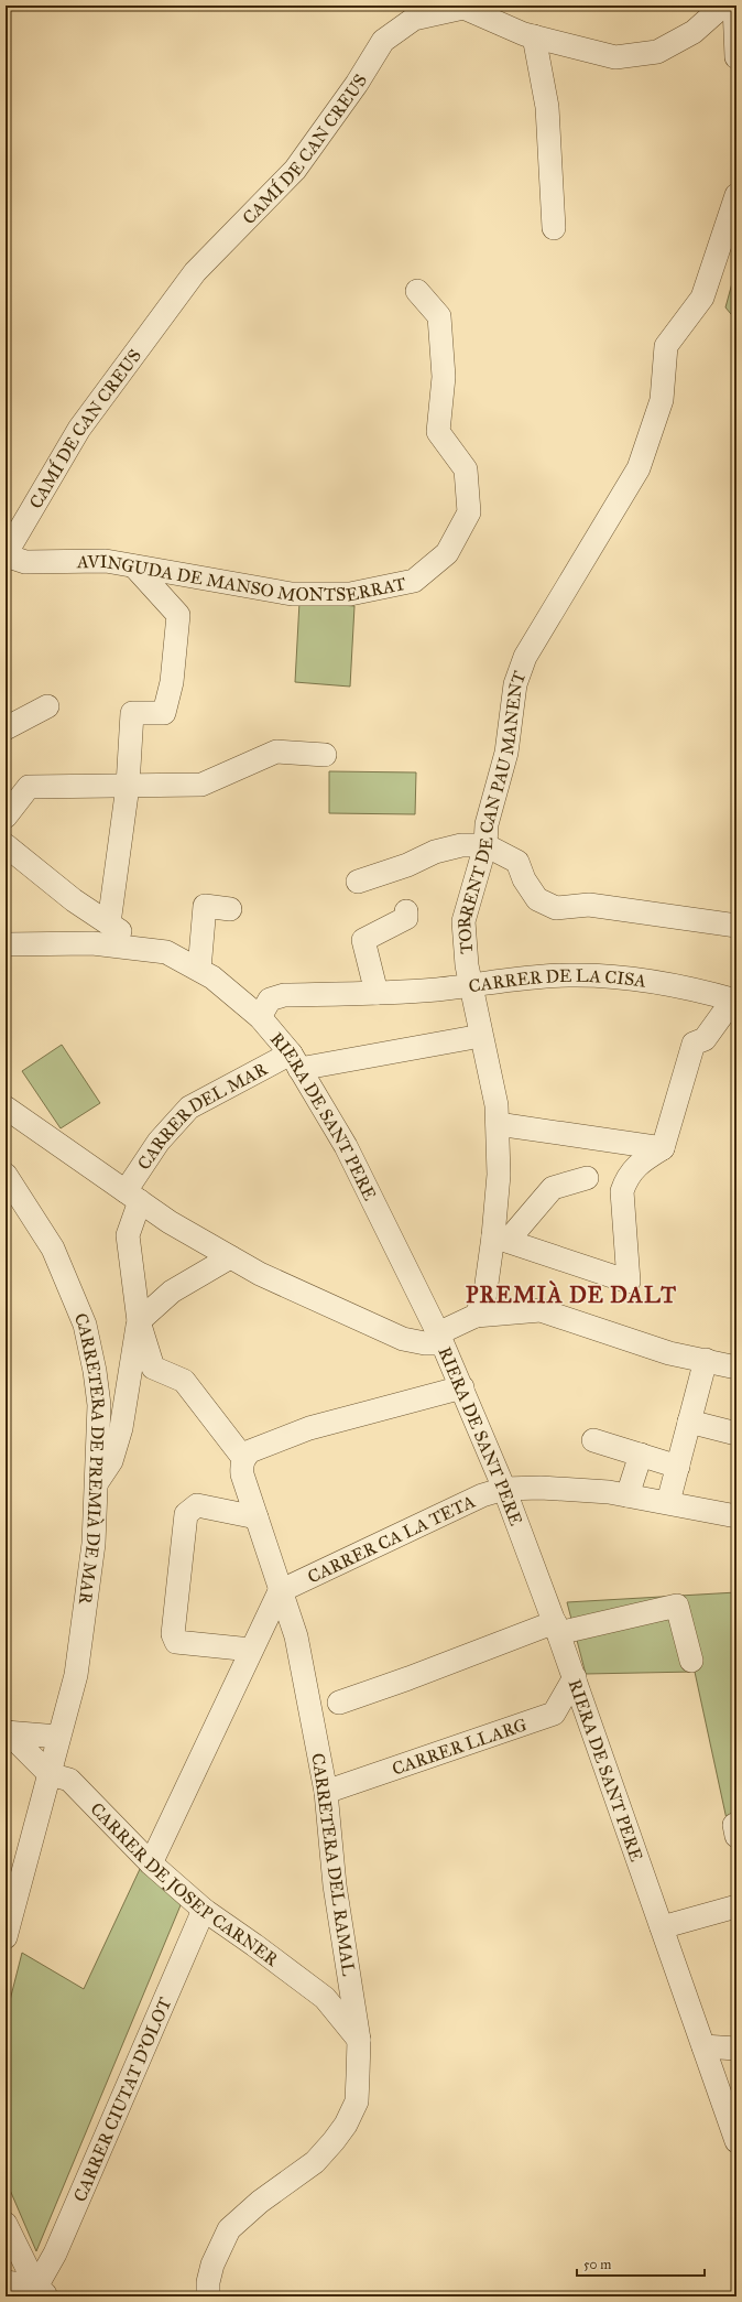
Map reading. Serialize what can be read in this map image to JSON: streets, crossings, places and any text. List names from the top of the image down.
{
  "streets": {
    "street": [
      "CAMÍ DE CAN CREUS",
      "AVINGUDA DE MANSO MONTSERRAT",
      "TORRENT DE CAN PAU MANENT",
      "CARRER DE LA CISA",
      "RIERA DE SANT PERE",
      "CARRER DEL MAR",
      "CARRETERA DE PREMIÀ DE MAR",
      "CARRER CA LA TETA",
      "CARRER LLARG",
      "CARRETERA DEL RAMAL",
      "CARRER DE JOSEP CARNER",
      "CARRER CIUTAT D'OLOT"
    ]
  },
  "crossings": [
    ["CAMÍ DE CAN CREUS", "AVINGUDA DE MANSO MONTSERRAT"],
    ["TORRENT DE CAN PAU MANENT", "CARRER DE LA CISA"],
    ["CARRER DE LA CISA", "RIERA DE SANT PERE"],
    ["RIERA DE SANT PERE", "CARRER DEL MAR"],
    ["RIERA DE SANT PERE", "CARRER CA LA TETA"],
    ["RIERA DE SANT PERE", "CARRER LLARG"],
    ["CARRETERA DE PREMIÀ DE MAR", "CARRER DE JOSEP CARNER"],
    ["CARRER CA LA TETA", "CARRETERA DEL RAMAL"],
    ["CARRER LLARG", "CARRETERA DEL RAMAL"],
    ["CARRETERA DEL RAMAL", "CARRER DE JOSEP CARNER"],
    ["CARRER DE JOSEP CARNER", "CARRER CIUTAT D'OLOT"]
  ],
  "districts": ["PREMIÀ DE DALT"],
  "scale_bar": "50 m"
}
